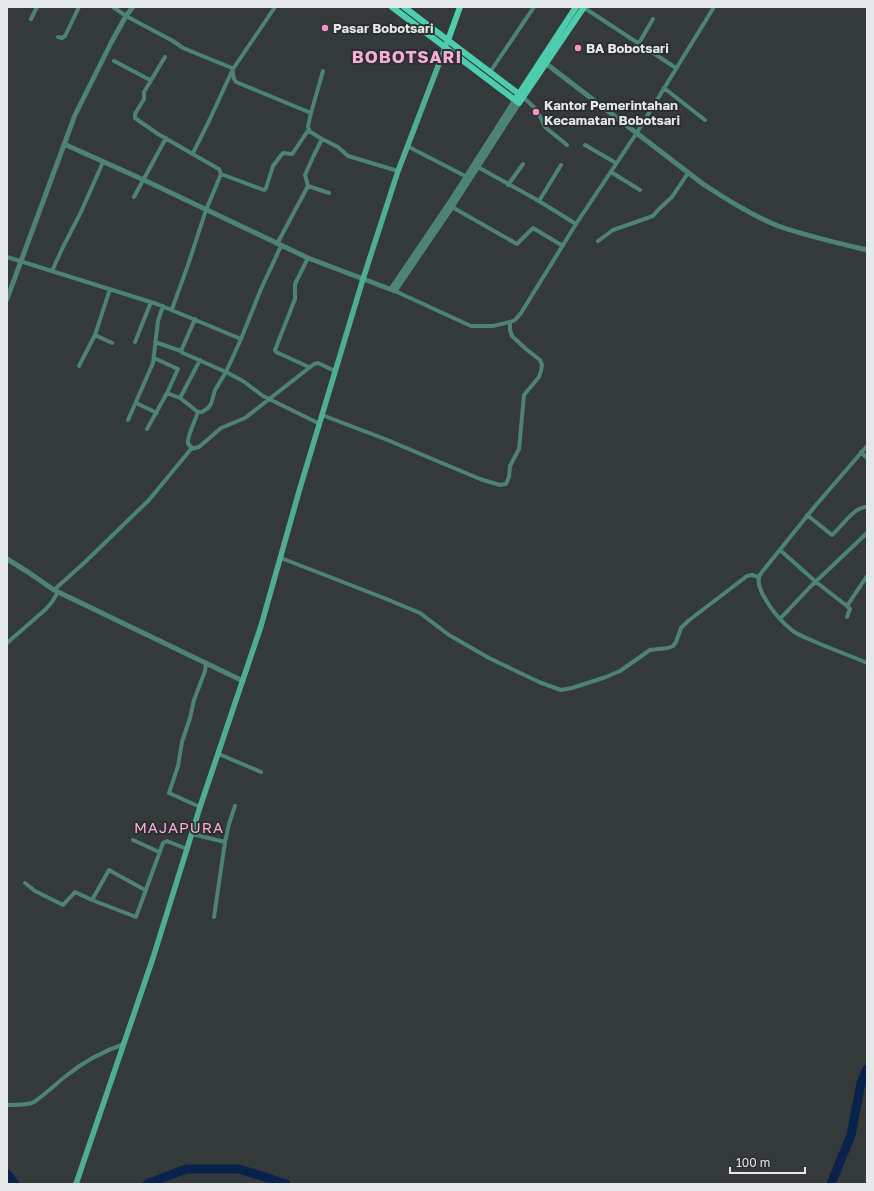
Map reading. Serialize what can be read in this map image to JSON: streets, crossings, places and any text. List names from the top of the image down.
{
  "districts": ["BOBOTSARI", "MAJAPURA"],
  "places": ["Pasar Bobotsari", "BA Bobotsari", "Kantor Pemerintahan Kecamatan Bobotsari"],
  "scale_bar": "100 m"
}
